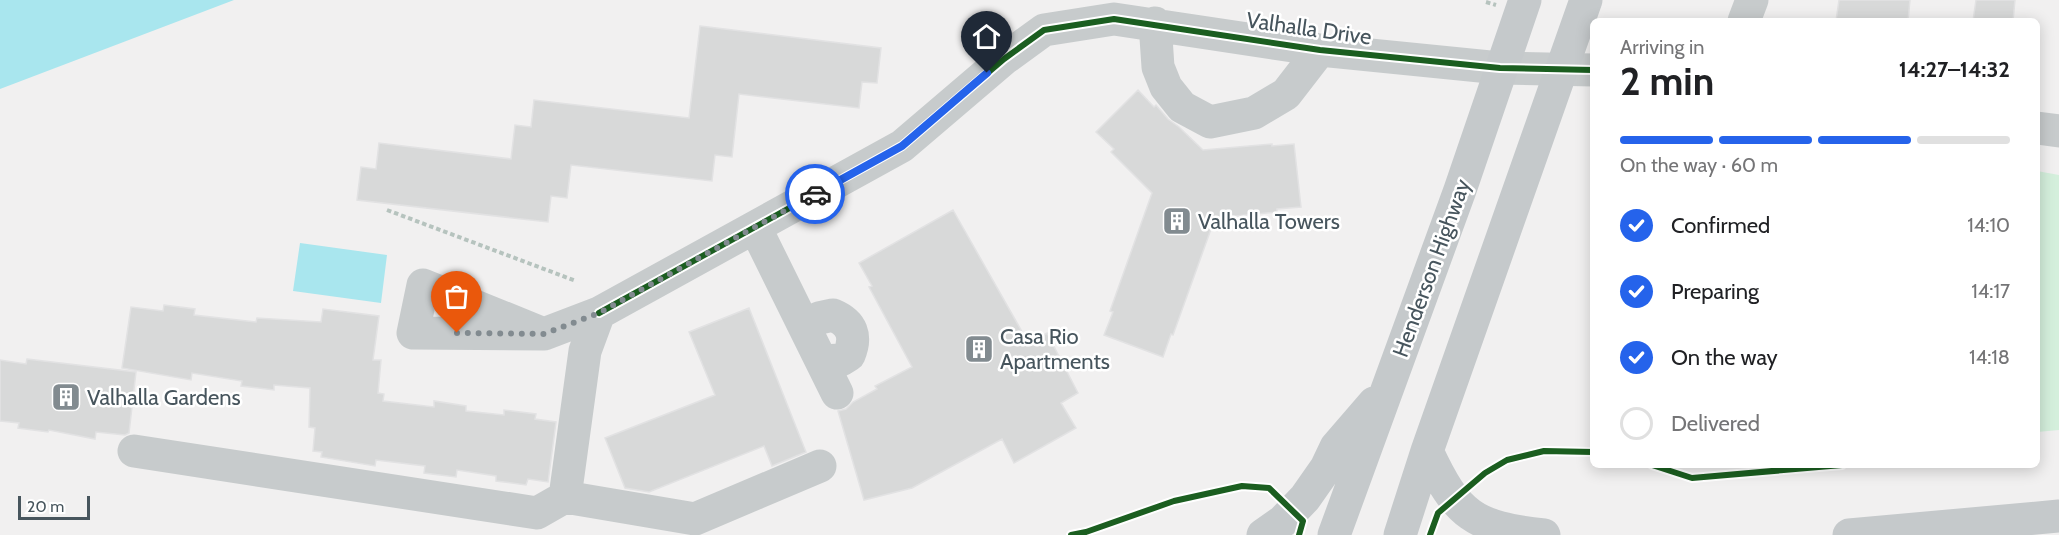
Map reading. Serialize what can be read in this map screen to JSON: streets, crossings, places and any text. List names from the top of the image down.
{
  "streets": {
    "main road": ["Henderson Highway"],
    "street": ["Valhalla Drive"]
  },
  "crossings": [
    ["Valhalla Drive", "Henderson Highway"]
  ],
  "places": {
    "building": ["Valhalla Towers", "Casa Rio Apartments", "Valhalla Gardens"]
  },
  "scale_bar": "20 m",
  "page": {
    "heading": ["2 min", "Arriving in", "14:27–14:32"],
    "bar": "On the way · 60 m",
    "list": [
      ["Confirmed", "14:10"],
      ["Preparing", "14:17"],
      ["On the way", "14:18"],
      "Delivered"
    ],
    "scale": "20 m"
  }
}
